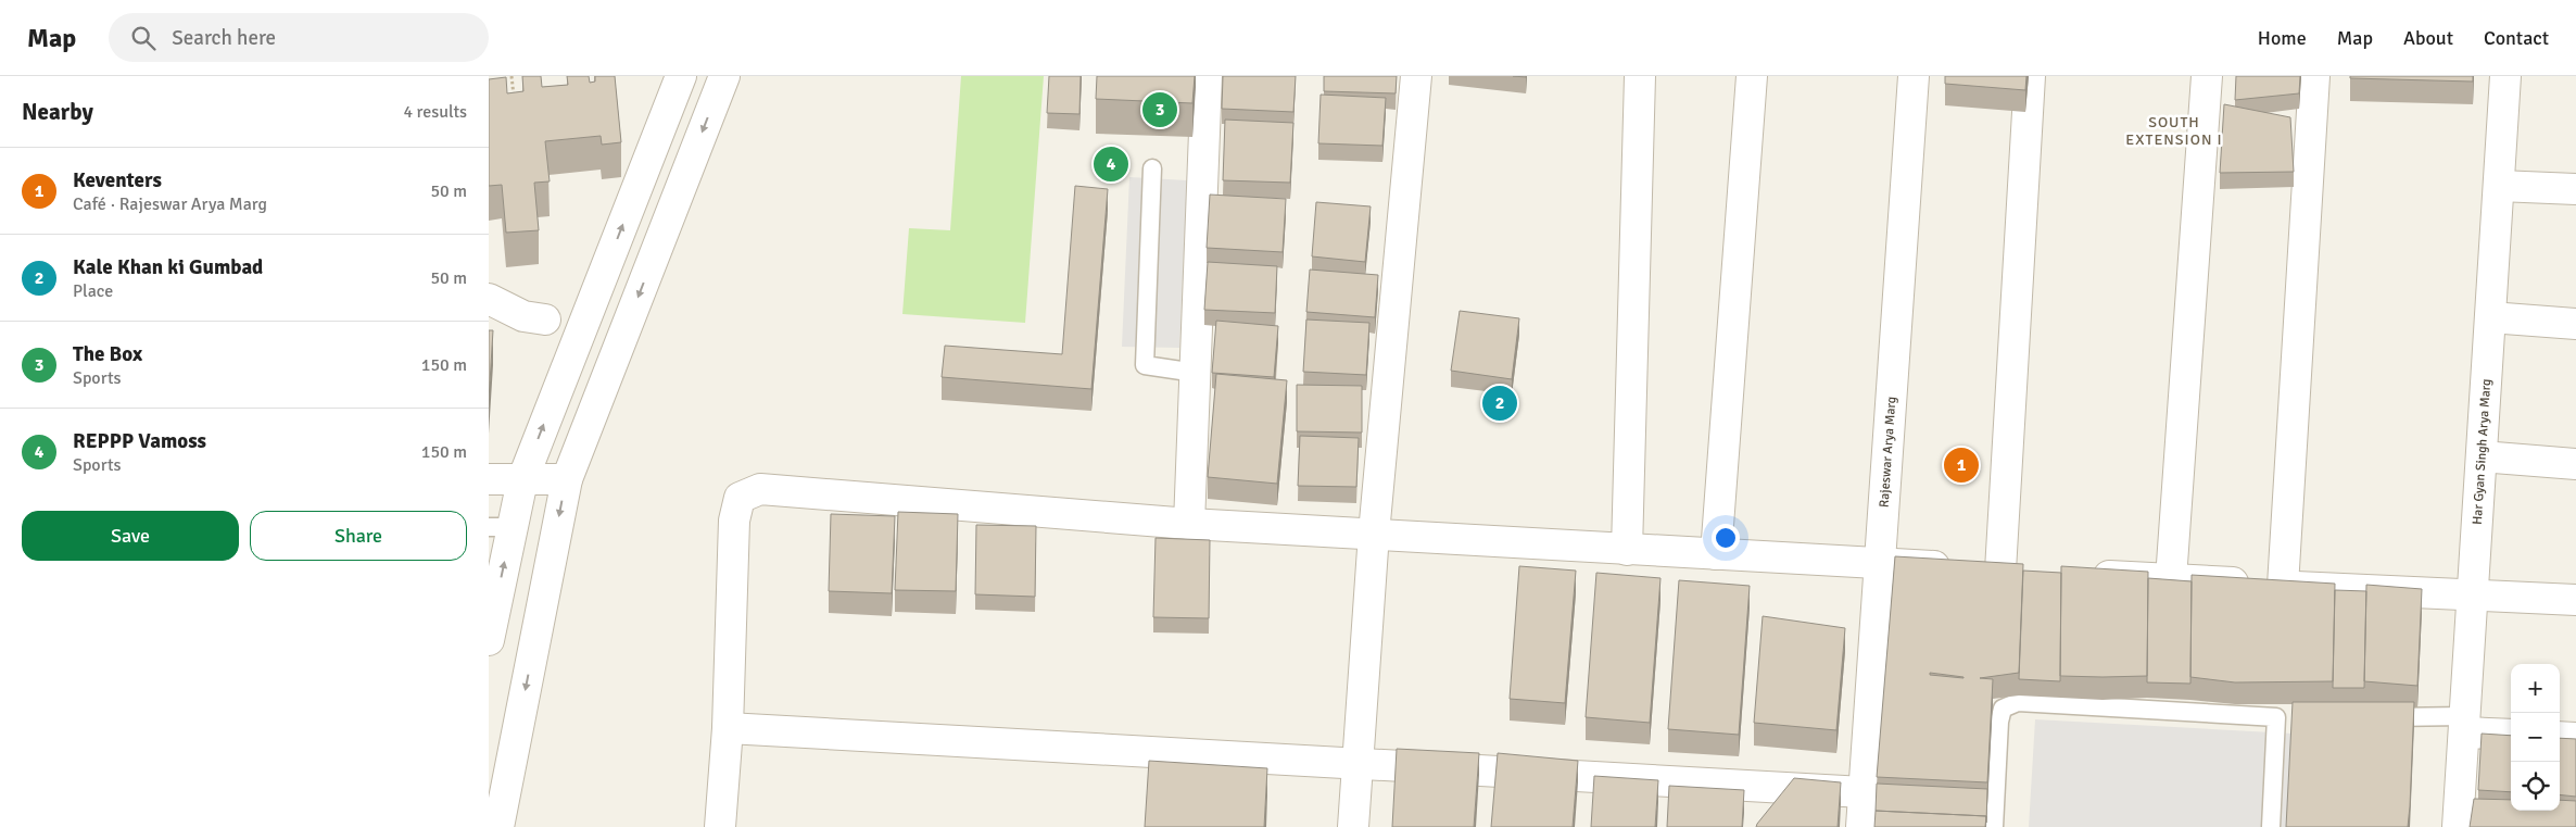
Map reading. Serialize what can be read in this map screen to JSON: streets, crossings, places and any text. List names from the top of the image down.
{
  "streets": {
    "street": ["Rajeswar Arya Marg", "Har Gyan Singh Arya Marg"]
  },
  "districts": ["SOUTH EXTENSION I"],
  "page": {
    "header": "Map",
    "search": "Search here",
    "nav": [
      "Home",
      "Map",
      "About",
      "Contact"
    ],
    "heading": ["Nearby", "4 results"],
    "pins": [
      "3",
      "4",
      "2",
      "1"
    ],
    "list": [
      {
        "mark": "1",
        "name": "Keventers",
        "note": "Café · Rajeswar Arya Marg",
        "value": "50 m"
      },
      {
        "mark": "2",
        "name": "Kale Khan ki Gumbad",
        "note": "Place",
        "value": "50 m"
      },
      {
        "mark": "3",
        "name": "The Box",
        "note": "Sports",
        "value": "150 m"
      },
      {
        "mark": "4",
        "name": "REPPP Vamoss",
        "note": "Sports",
        "value": "150 m"
      }
    ],
    "buttons": ["Save", "Share"],
    "map_buttons": ["+", "−"]
  }
}
